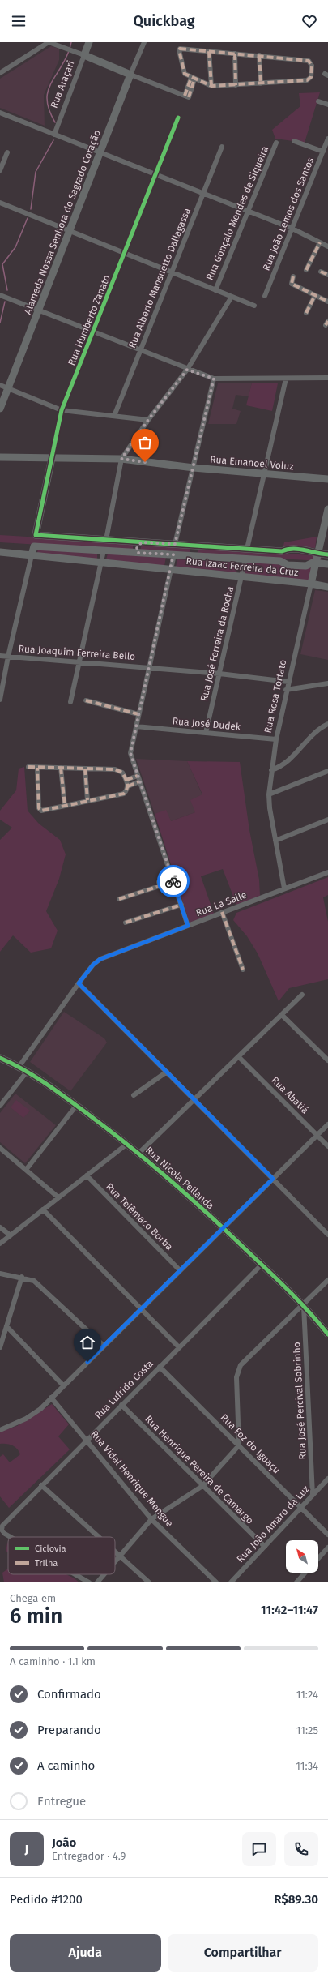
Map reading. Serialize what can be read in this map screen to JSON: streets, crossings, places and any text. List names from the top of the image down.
{
  "streets": {
    "main road": [
      "Rua Araçari",
      "Alameda Nossa Senhora do Sagrado Coração",
      "Rua Humberto Zanato",
      "Rua Emanoel Voluz",
      "Rua Izaac Ferreira da Cruz",
      "Rua Rosa Tortato",
      "Rua Nicola Pellanda"
    ],
    "street": [
      "Rua Gonçalo Mendes de Siqueira",
      "Rua João Lemos dos Santos",
      "Rua Alberto Mansuetto Dallagassa",
      "Rua José Ferreira da Rocha",
      "Rua Joaquim Ferreira Bello",
      "Rua José Dudek",
      "Rua La Salle",
      "Rua Abatiá",
      "Rua Telêmaco Borba",
      "Rua Lufrido Costa",
      "Rua José Percival Sobrinho",
      "Rua Foz do Iguaçu",
      "Rua Henrique Pereira de Camargo",
      "Rua Vidal Henrique Mengue",
      "Rua João Amaro da Luz"
    ]
  },
  "crossings": [
    ["Rua Humberto Zanato", "Rua Emanoel Voluz"],
    ["Rua Izaac Ferreira da Cruz", "Rua José Ferreira da Rocha"],
    ["Rua Izaac Ferreira da Cruz", "Rua Rosa Tortato"],
    ["Rua José Ferreira da Rocha", "Rua Joaquim Ferreira Bello"],
    ["Rua José Ferreira da Rocha", "Rua José Dudek"],
    ["Rua Joaquim Ferreira Bello", "Rua Rosa Tortato"],
    ["Rua Rosa Tortato", "Rua José Dudek"],
    ["Rua Rosa Tortato", "Rua La Salle"],
    ["Rua La Salle", "Rua Nicola Pellanda"],
    ["Rua Nicola Pellanda", "Rua Lufrido Costa"],
    ["Rua Nicola Pellanda", "Rua José Percival Sobrinho"],
    ["Rua Lufrido Costa", "Rua Foz do Iguaçu"],
    ["Rua Lufrido Costa", "Rua Henrique Pereira de Camargo"],
    ["Rua Lufrido Costa", "Rua Vidal Henrique Mengue"],
    ["Rua José Percival Sobrinho", "Rua João Amaro da Luz"],
    ["Rua Foz do Iguaçu", "Rua João Amaro da Luz"],
    ["Rua Henrique Pereira de Camargo", "Rua João Amaro da Luz"]
  ],
  "legend": ["Ciclovia", "Trilha"],
  "north": "top left",
  "page": {
    "header": "Quickbag",
    "heading": ["6 min", "Chega em", "11:42–11:47"],
    "panel": [
      "João",
      "Entregador · 4.9",
      "Pedido #1200",
      "R$89.30"
    ],
    "bar": "A caminho · 1.1 km",
    "list": [
      ["Confirmado", "11:24"],
      ["Preparando", "11:25"],
      ["A caminho", "11:34"],
      "Entregue"
    ],
    "round": "J",
    "buttons": ["Ajuda", "Compartilhar"]
  }
}
